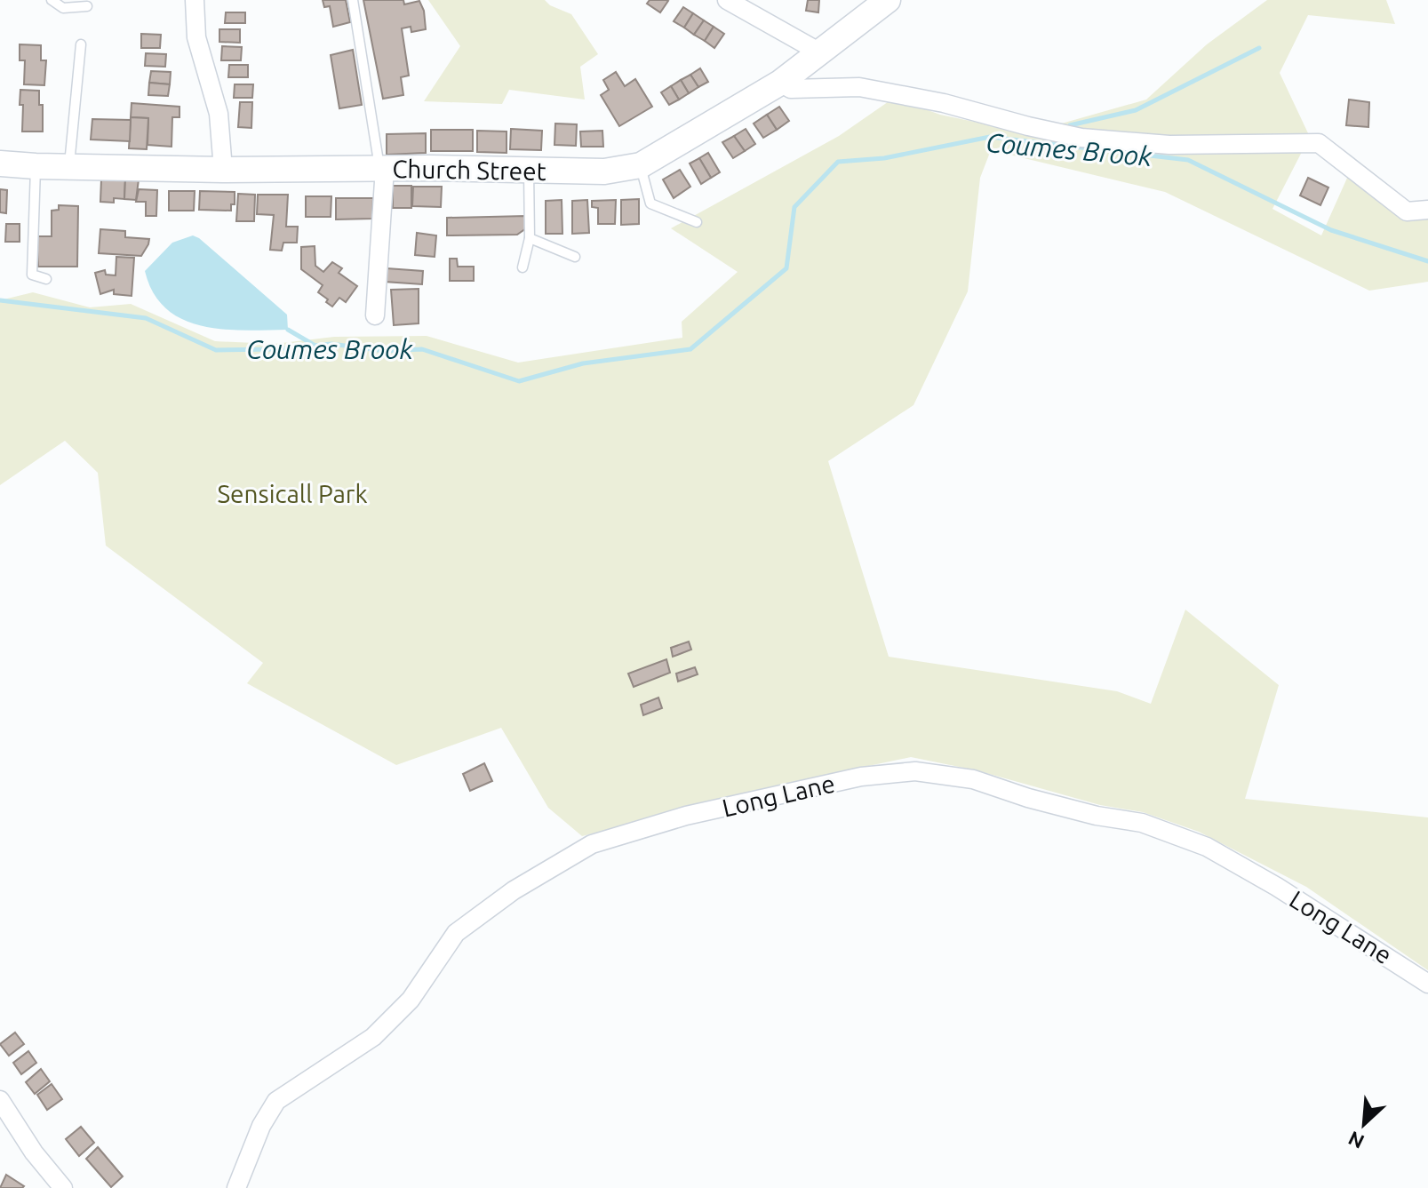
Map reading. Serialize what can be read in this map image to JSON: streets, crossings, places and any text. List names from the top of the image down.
{
  "streets": {
    "street": ["Church Street", "Long Lane"]
  },
  "water": ["Coumes Brook"],
  "parks": ["Sensicall Park"],
  "north": "bottom left"
}
